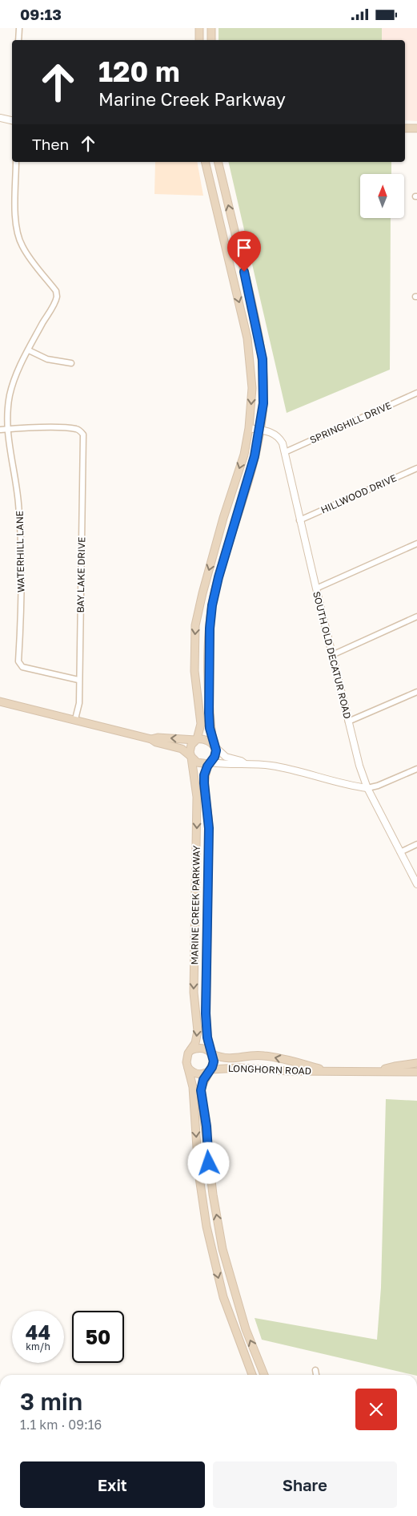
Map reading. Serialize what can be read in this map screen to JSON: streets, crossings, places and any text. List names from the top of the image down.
{
  "streets": {
    "main road": ["MARINE CREEK PARKWAY", "LONGHORN ROAD"],
    "street": [
      "SPRINGHILL DRIVE",
      "HILLWOOD DRIVE",
      "WATERHILL LANE",
      "BAY LAKE DRIVE",
      "SOUTH OLD DECATUR ROAD"
    ]
  },
  "crossings": [
    ["SPRINGHILL DRIVE", "SOUTH OLD DECATUR ROAD"],
    ["HILLWOOD DRIVE", "SOUTH OLD DECATUR ROAD"],
    ["WATERHILL LANE", "BAY LAKE DRIVE"],
    ["MARINE CREEK PARKWAY", "LONGHORN ROAD"]
  ],
  "north": "top",
  "page": {
    "status": "09:13",
    "turn": ["120 m", "Marine Creek Parkway"],
    "then": "Then",
    "speed": "44 km/h",
    "limit": "50",
    "heading": ["3 min", "1.1 km · 09:16"],
    "buttons": ["Exit", "Share"]
  }
}
